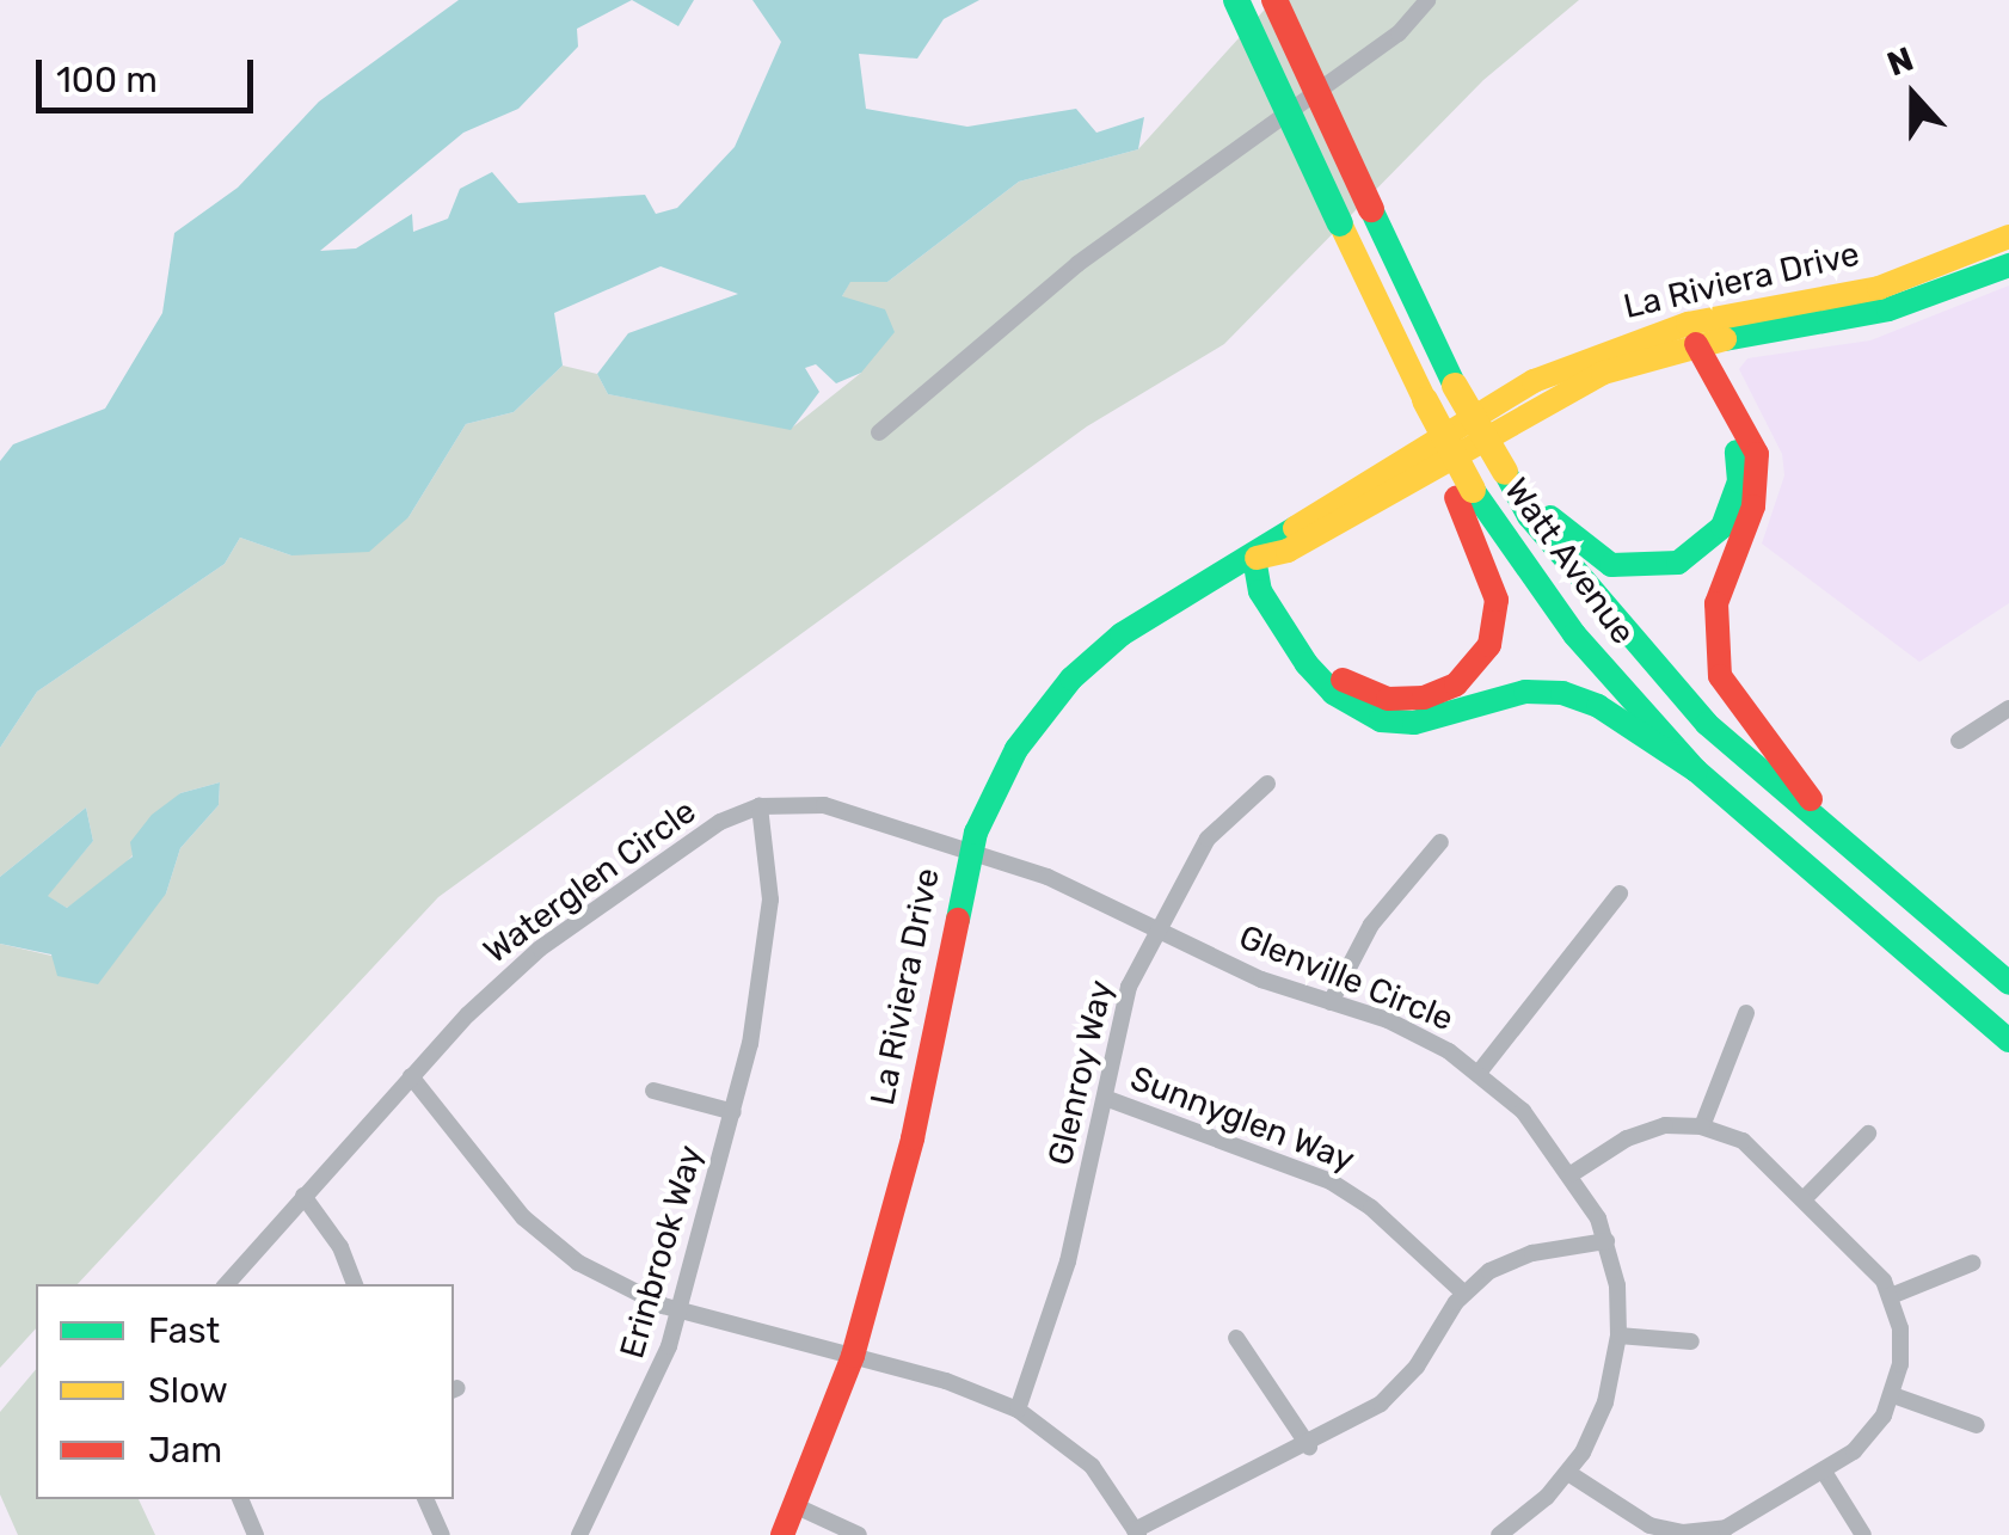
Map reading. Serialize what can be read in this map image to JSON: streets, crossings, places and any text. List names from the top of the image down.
{
  "streets": {
    "main road": ["La Riviera Drive", "Watt Avenue"],
    "street": [
      "Waterglen Circle",
      "Glenville Circle",
      "Glenroy Way",
      "Sunnyglen Way",
      "Erinbrook Way"
    ]
  },
  "crossings": [
    ["La Riviera Drive", "Waterglen Circle"],
    ["La Riviera Drive", "Glenville Circle"],
    ["Waterglen Circle", "Glenville Circle"],
    ["Waterglen Circle", "Erinbrook Way"],
    ["Glenville Circle", "Glenroy Way"],
    ["Glenroy Way", "Sunnyglen Way"]
  ],
  "legend": ["Fast", "Slow", "Jam"],
  "scale_bar": "100 m",
  "north": "top"
}
